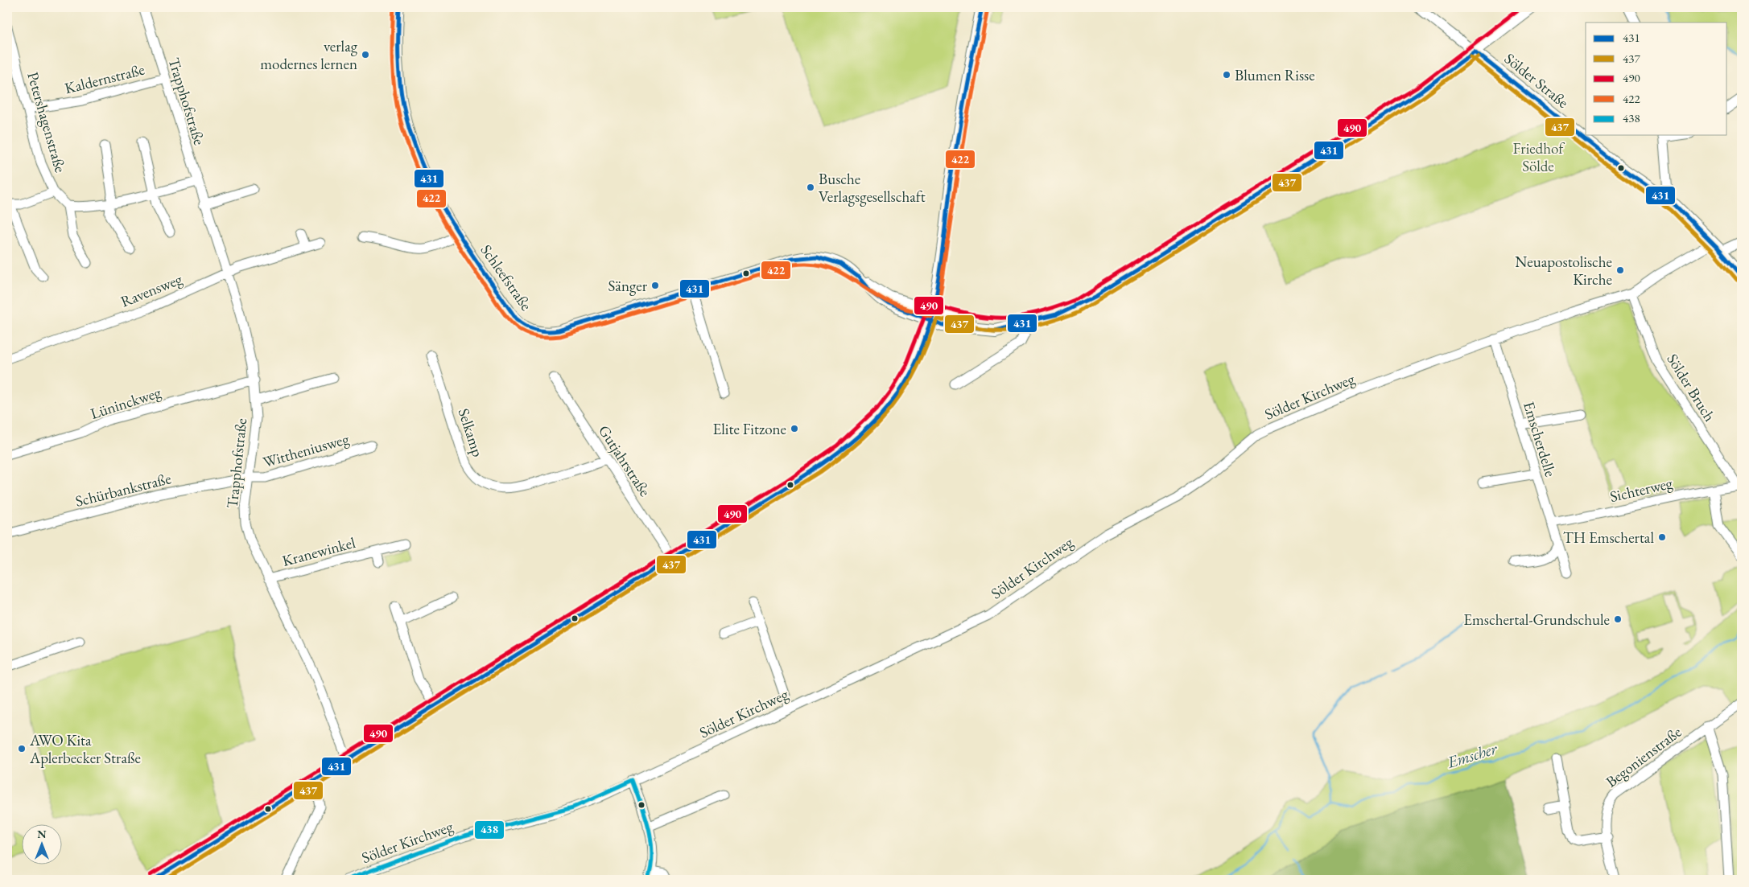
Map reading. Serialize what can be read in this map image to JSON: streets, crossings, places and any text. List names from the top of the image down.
{
  "streets": {
    "main road": ["Sölder Straße"],
    "street": [
      "Kaldernstraße",
      "Trapphofstraße",
      "Petershagenstraße",
      "Schleefstraße",
      "Ravensweg",
      "Sölder Bruch",
      "Sölder Kirchweg",
      "Lüninckweg",
      "Selkamp",
      "Emscherdelle",
      "Wittheniusweg",
      "Gutjahrstraße",
      "Schürbankstraße",
      "Sichterweg",
      "Kranewinkel",
      "Begonienstraße"
    ]
  },
  "crossings": [
    ["Kaldernstraße", "Trapphofstraße"],
    ["Kaldernstraße", "Petershagenstraße"],
    ["Sölder Straße", "Sölder Kirchweg"],
    ["Trapphofstraße", "Ravensweg"],
    ["Trapphofstraße", "Lüninckweg"],
    ["Trapphofstraße", "Wittheniusweg"],
    ["Trapphofstraße", "Schürbankstraße"],
    ["Trapphofstraße", "Kranewinkel"],
    ["Sölder Bruch", "Sölder Kirchweg"],
    ["Sölder Bruch", "Sichterweg"],
    ["Sölder Kirchweg", "Emscherdelle"],
    ["Selkamp", "Gutjahrstraße"],
    ["Emscherdelle", "Sichterweg"],
    ["Wittheniusweg", "Schürbankstraße"]
  ],
  "water": ["Emscher"],
  "parks": ["Friedhof Sölde"],
  "places": [
    "verlag modernes lernen",
    "Blumen Risse",
    "Busche Verlagsgesellschaft",
    "Neuapostolische Kirche",
    "Sänger",
    "Elite Fitzone",
    "TH Emschertal",
    "Emschertal-Grundschule",
    "AWO Kita Aplerbecker Straße"
  ],
  "lines": [
    "transit line 431",
    "transit line 490",
    "transit line 422",
    "transit line 437",
    "transit line 438"
  ],
  "legend": [
    "431",
    "437",
    "490",
    "422",
    "438"
  ],
  "north": "top"
}
